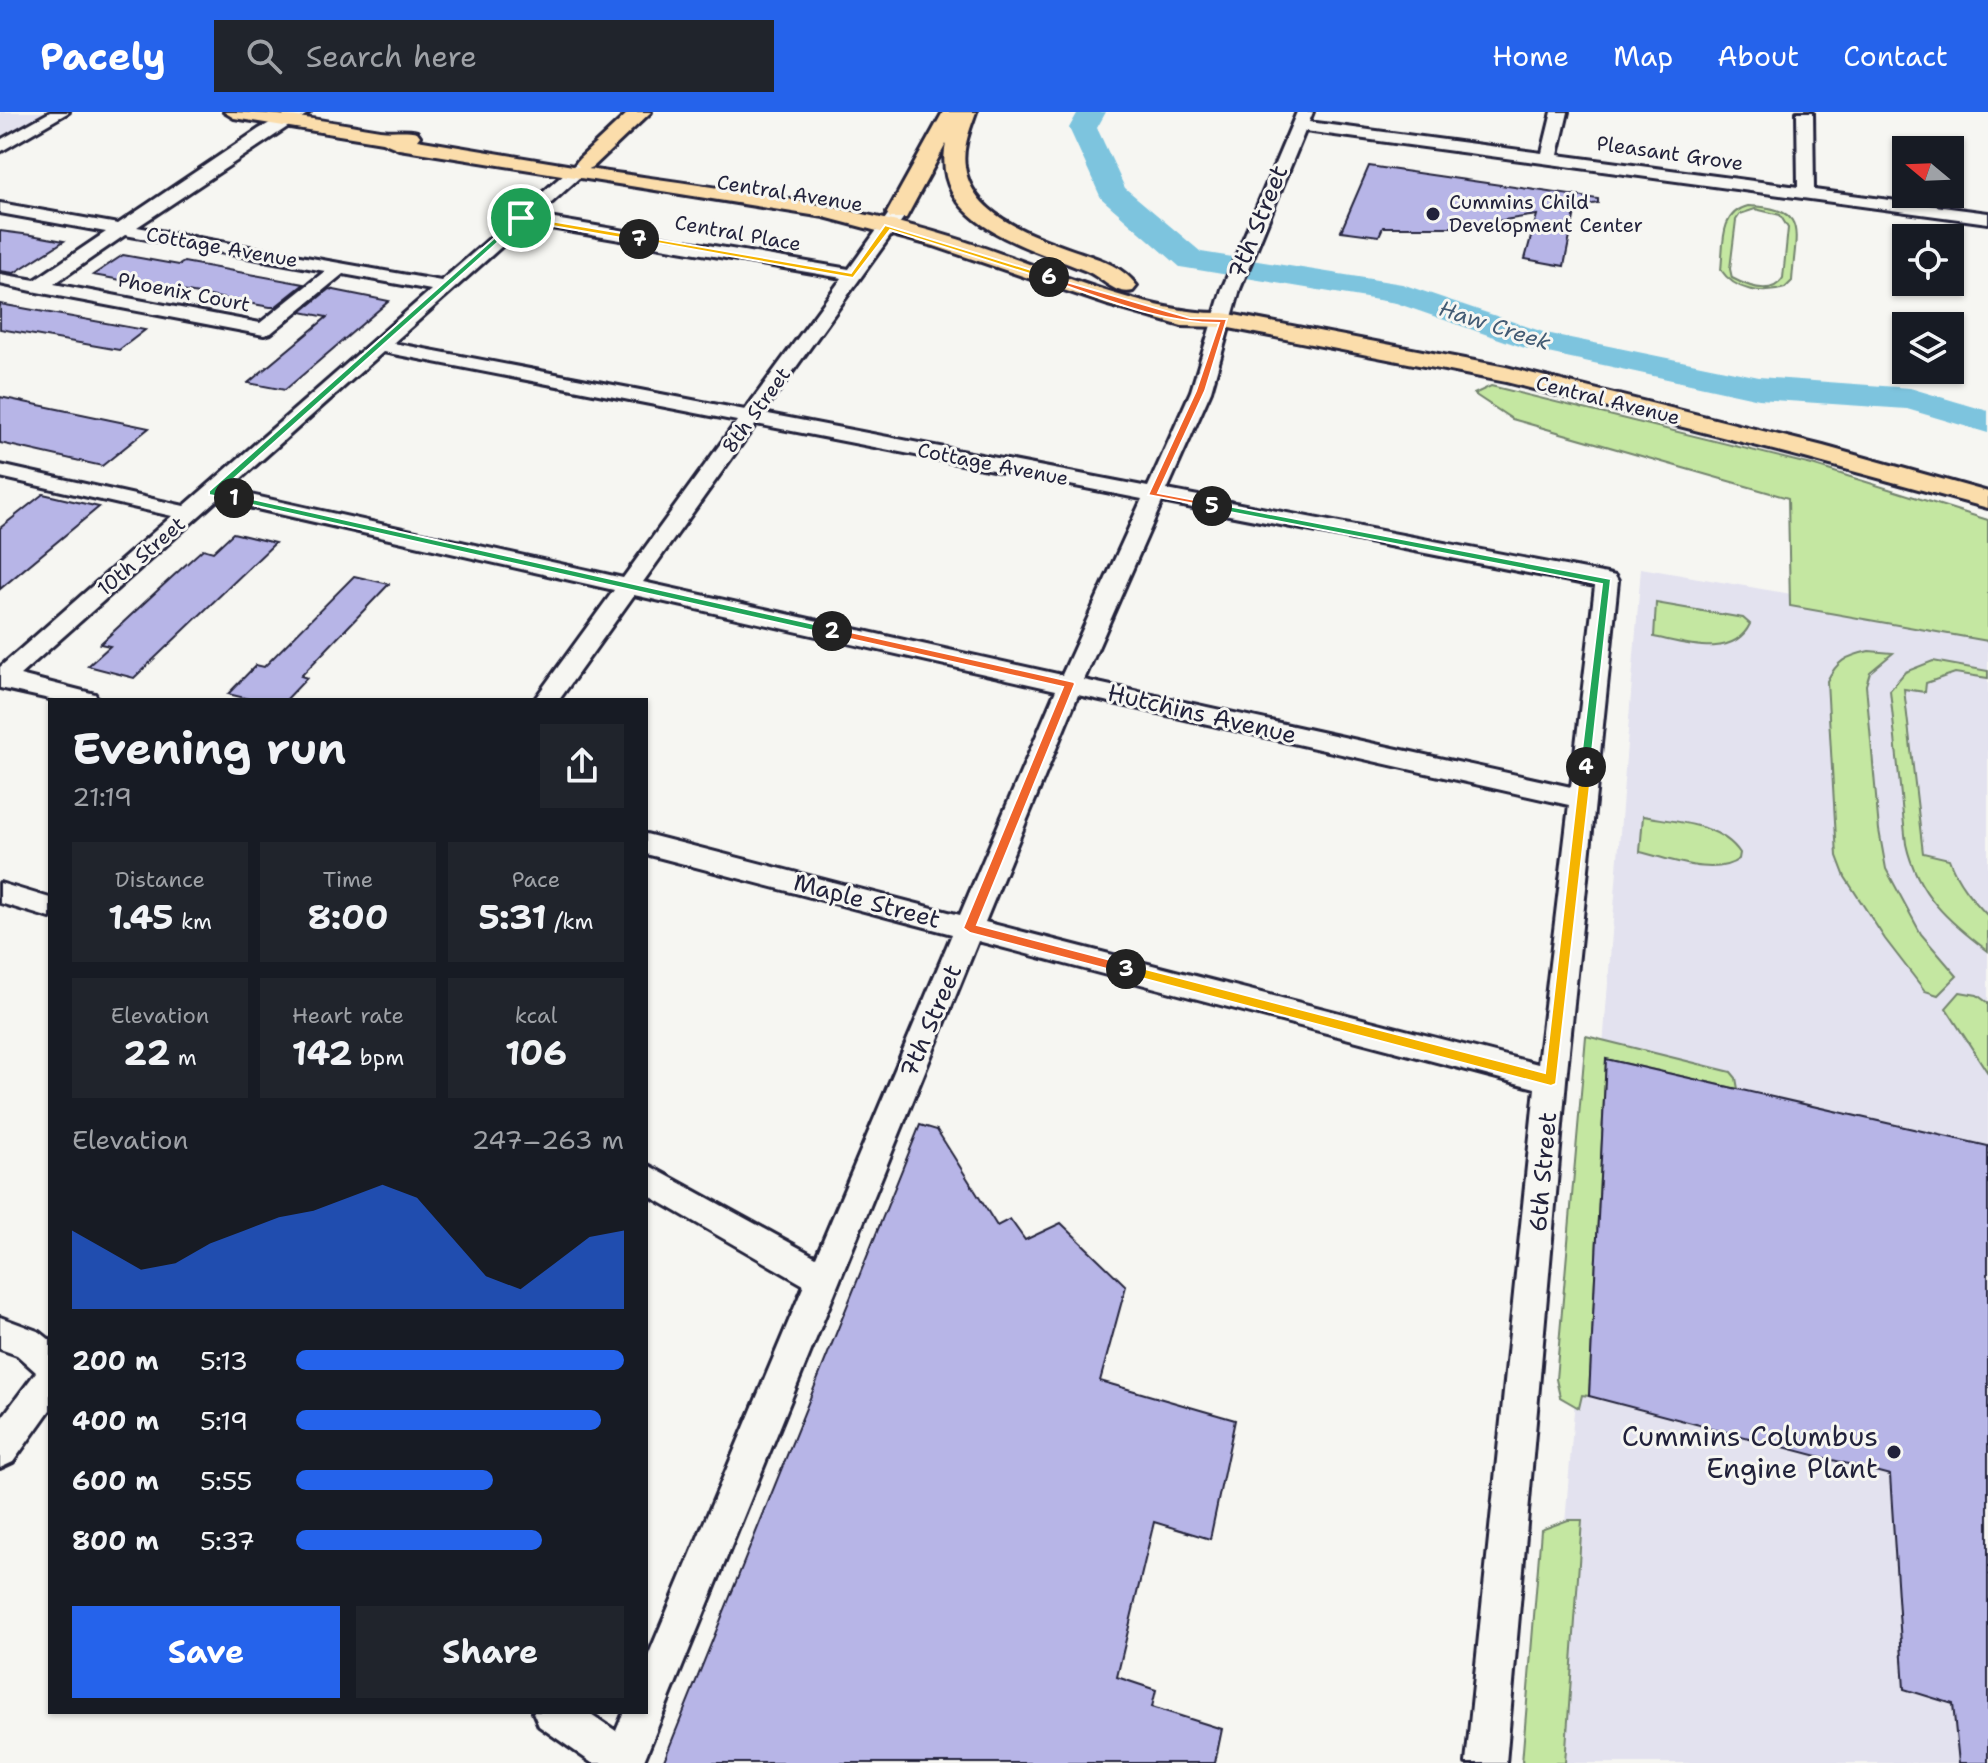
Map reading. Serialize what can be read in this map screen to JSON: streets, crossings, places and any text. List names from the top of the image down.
{
  "streets": {
    "main road": ["Central Avenue", "8th Street", "10th Street"],
    "street": [
      "Pleasant Grove",
      "7th Street",
      "Central Place",
      "Cottage Avenue",
      "Phoenix Court",
      "Hutchins Avenue",
      "Maple Street",
      "6th Street"
    ]
  },
  "crossings": [
    ["Pleasant Grove", "7th Street"],
    ["Central Avenue", "7th Street"],
    ["Central Avenue", "8th Street"],
    ["Central Avenue", "10th Street"],
    ["7th Street", "Cottage Avenue"],
    ["7th Street", "Hutchins Avenue"],
    ["7th Street", "Maple Street"],
    ["Central Place", "8th Street"],
    ["Central Place", "10th Street"],
    ["Cottage Avenue", "Phoenix Court"],
    ["Cottage Avenue", "8th Street"],
    ["Cottage Avenue", "10th Street"],
    ["Cottage Avenue", "6th Street"],
    ["8th Street", "Hutchins Avenue"],
    ["10th Street", "Hutchins Avenue"],
    ["Hutchins Avenue", "6th Street"],
    ["Maple Street", "6th Street"]
  ],
  "water": ["Haw Creek"],
  "places": ["Cummins Child Development Center", "Cummins Columbus Engine Plant"],
  "north": "left",
  "page": {
    "header": "Pacely",
    "search": "Search here",
    "nav": [
      "Home",
      "Map",
      "About",
      "Contact"
    ],
    "pins": [
      "7",
      "6",
      "1",
      "5",
      "2",
      "4",
      "3"
    ],
    "heading": ["Evening run", "21:19"],
    "stats": [
      ["Distance", "1.45 km"],
      ["Time", "8:00"],
      ["Pace", "5:31 /km"],
      ["Elevation", "22 m"],
      ["Heart rate", "142 bpm"],
      ["kcal", "106"]
    ],
    "chart": ["Elevation", "247–263 m"],
    "list": [
      {
        "name": "200 m",
        "note": "5:13"
      },
      {
        "name": "400 m",
        "note": "5:19"
      },
      {
        "name": "600 m",
        "note": "5:55"
      },
      {
        "name": "800 m",
        "note": "5:37"
      }
    ],
    "buttons": ["Save", "Share"]
  }
}
